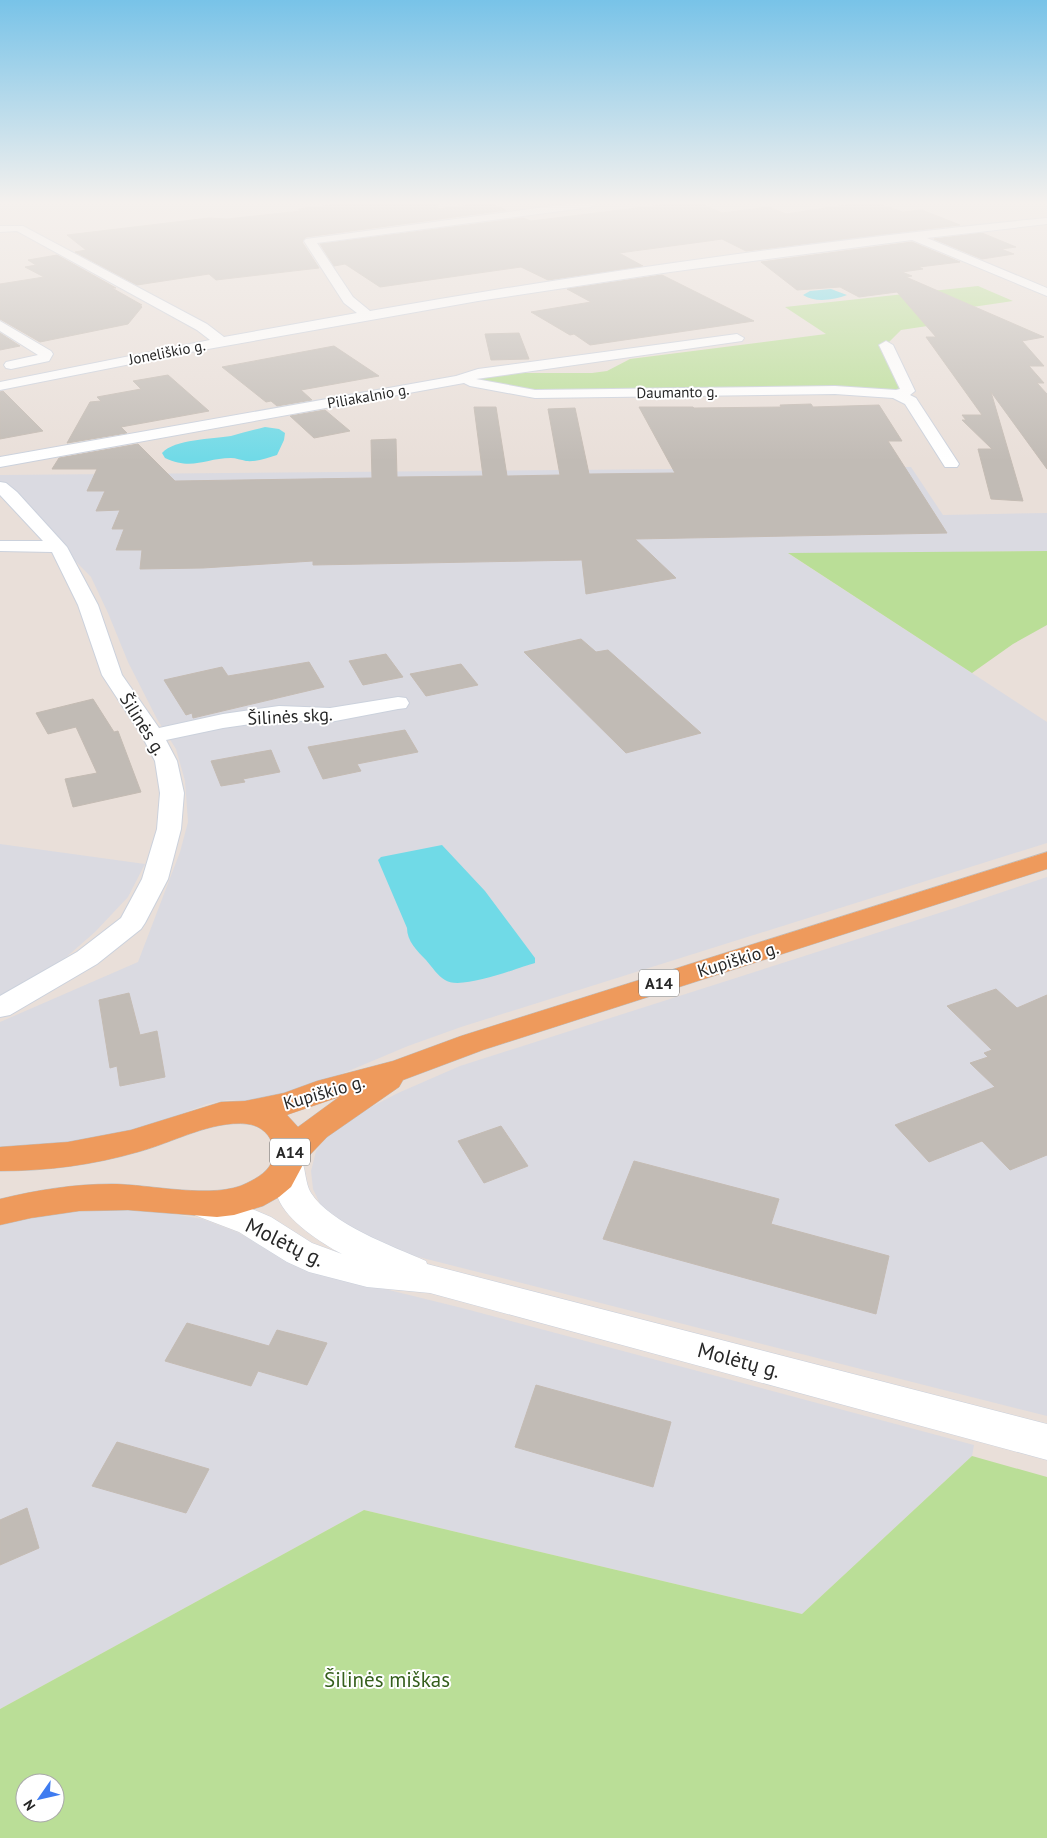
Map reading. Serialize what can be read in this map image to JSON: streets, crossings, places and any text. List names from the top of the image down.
{
  "streets": {
    "highway": ["Kupiškio g.", "A14"],
    "main road": ["Molėtų g."],
    "street": [
      "Joneliškio g.",
      "Daumanto g.",
      "Piliakalnio g.",
      "Šilinės skg.",
      "Šilinės g."
    ]
  },
  "crossings": [
    ["Daumanto g.", "Piliakalnio g."],
    ["Šilinės skg.", "Šilinės g."],
    ["Kupiškio g.", "A14"],
    ["Kupiškio g.", "Molėtų g."],
    ["A14", "Molėtų g."]
  ],
  "parks": ["Šilinės miškas"],
  "north": "bottom left"
}
